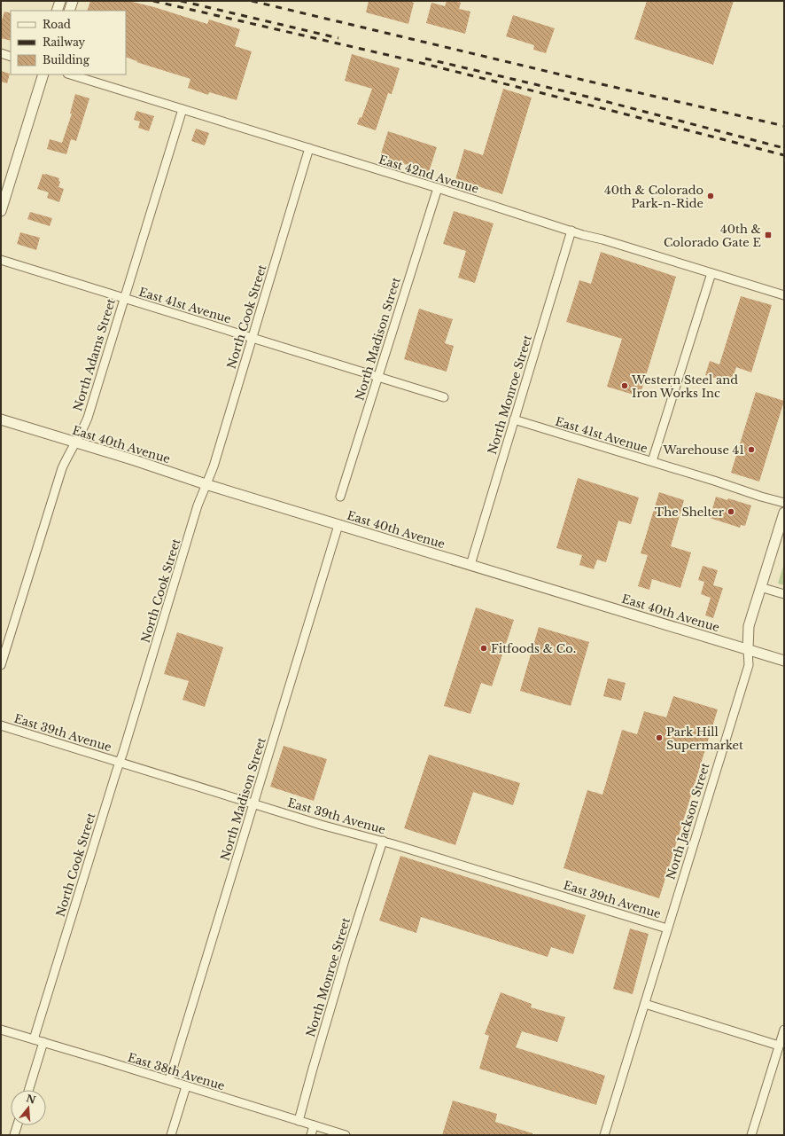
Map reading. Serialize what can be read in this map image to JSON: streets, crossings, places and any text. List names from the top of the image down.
{
  "streets": {
    "street": [
      "East 42nd Avenue",
      "East 41st Avenue",
      "North Cook Street",
      "North Madison Street",
      "North Adams Street",
      "North Monroe Street",
      "East 40th Avenue",
      "East 39th Avenue",
      "North Jackson Street",
      "East 38th Avenue"
    ]
  },
  "crossings": [
    ["East 42nd Avenue", "North Cook Street"],
    ["East 42nd Avenue", "North Madison Street"],
    ["East 42nd Avenue", "North Adams Street"],
    ["East 42nd Avenue", "North Monroe Street"],
    ["East 41st Avenue", "North Cook Street"],
    ["East 41st Avenue", "North Madison Street"],
    ["East 41st Avenue", "North Adams Street"],
    ["East 41st Avenue", "North Monroe Street"],
    ["North Cook Street", "East 40th Avenue"],
    ["North Cook Street", "East 39th Avenue"],
    ["North Cook Street", "East 38th Avenue"],
    ["North Madison Street", "East 40th Avenue"],
    ["North Madison Street", "East 39th Avenue"],
    ["North Madison Street", "East 38th Avenue"],
    ["North Adams Street", "East 40th Avenue"],
    ["North Monroe Street", "East 40th Avenue"],
    ["North Monroe Street", "East 39th Avenue"],
    ["North Monroe Street", "East 38th Avenue"],
    ["East 40th Avenue", "North Jackson Street"],
    ["East 39th Avenue", "North Jackson Street"]
  ],
  "places": {
    "other": [
      "40th & Colorado Park-n-Ride",
      "Western Steel and Iron Works Inc",
      "Warehouse 41",
      "The Shelter",
      "Fitfoods & Co.",
      "Park Hill Supermarket"
    ],
    "transit": ["40th & Colorado Gate E"]
  },
  "legend": ["Road", "Railway", "Building"],
  "north": "top"
}
